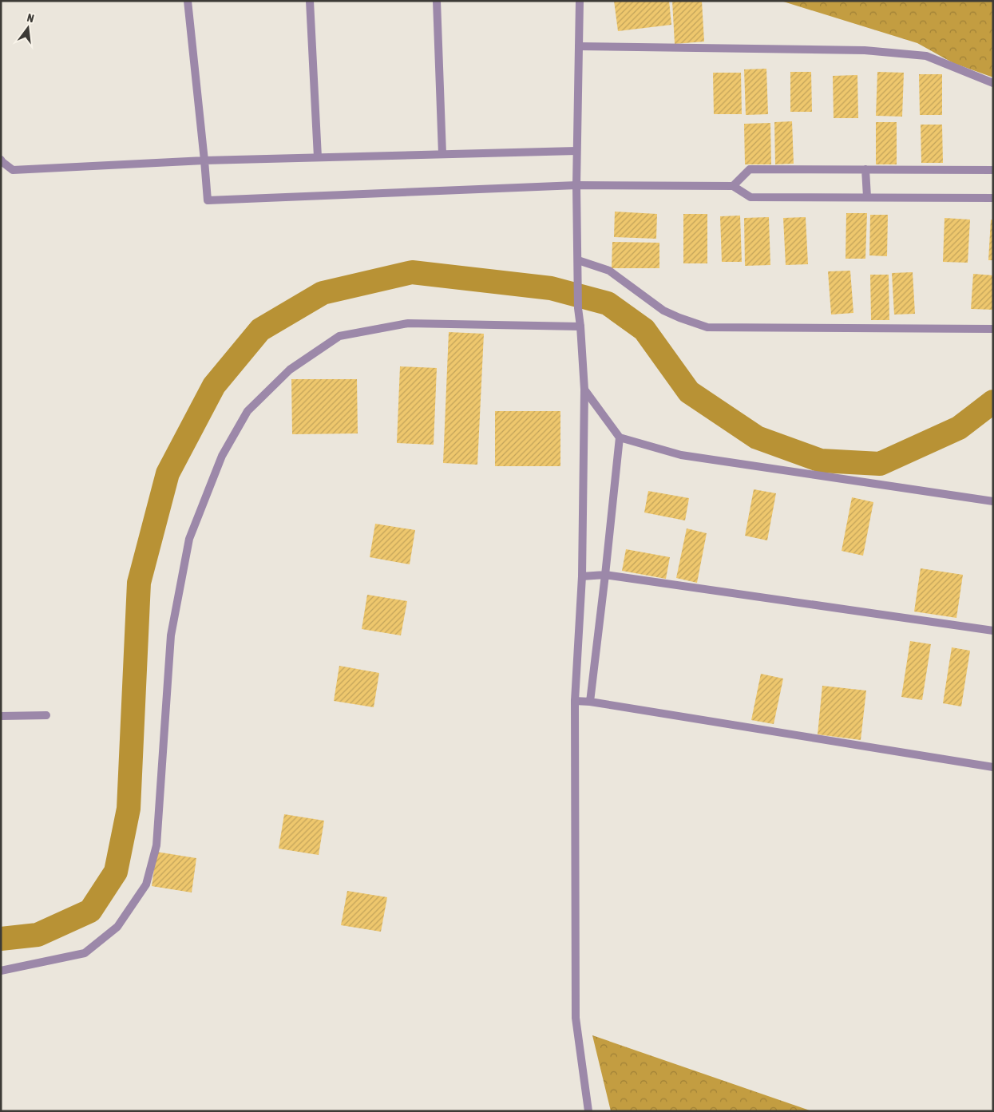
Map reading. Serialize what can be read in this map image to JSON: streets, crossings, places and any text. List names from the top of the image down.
{
  "north": "top"
}
